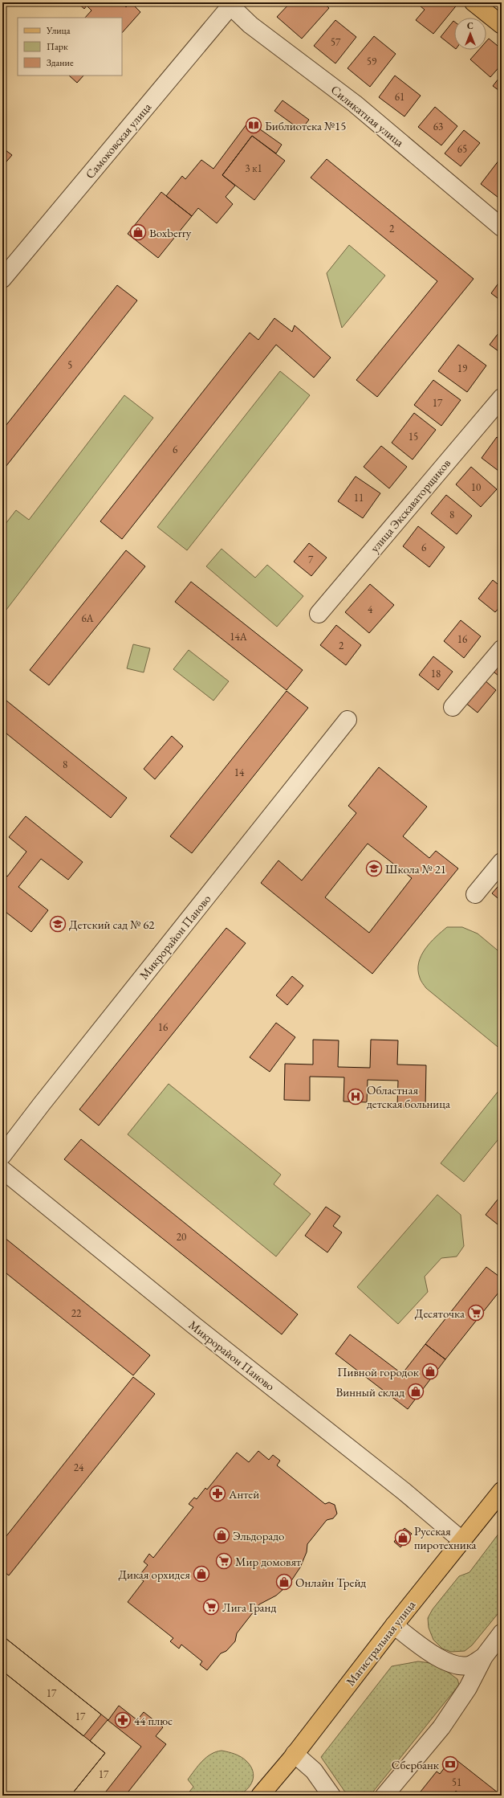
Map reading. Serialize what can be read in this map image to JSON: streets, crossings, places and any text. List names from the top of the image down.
{
  "streets": {
    "main road": ["Магистральная улица"],
    "street": [
      "Силикатная улица",
      "Самоковская улица",
      "улица Экскаваторщиков",
      "Микрорайон Паново"
    ]
  },
  "crossings": [
    ["Силикатная улица", "Самоковская улица"],
    ["Микрорайон Паново", "Магистральная улица"]
  ],
  "places": {
    "library": ["Библиотека №15"],
    "shop": [
      "Boxberry",
      "Пивной городок",
      "Винный склад",
      "Эльдорадо",
      "Русская пиротехника",
      "Дикая орхидея",
      "Онлайн Трейд"
    ],
    "school or university": ["Школа № 21", "Детский сад № 62"],
    "hospital": ["Областная детская больница"],
    "supermarket": ["Десяточка", "Мир домовят", "Лига Гранд"],
    "pharmacy": ["Антей", "44 плюс"],
    "bank": ["Сбербанк"]
  },
  "house_numbers": [
    "57",
    "59",
    "61",
    "63",
    "65",
    "3 к1",
    "2",
    "5",
    "19",
    "17",
    "15",
    "6",
    "10",
    "11",
    "8",
    "6",
    "7",
    "4",
    "6А",
    "14А",
    "16",
    "2",
    "18",
    "8",
    "14",
    "16",
    "20",
    "22",
    "24",
    "17",
    "17",
    "17",
    "51"
  ],
  "legend": ["Улица", "Парк", "Здание"],
  "north": "top"
}
